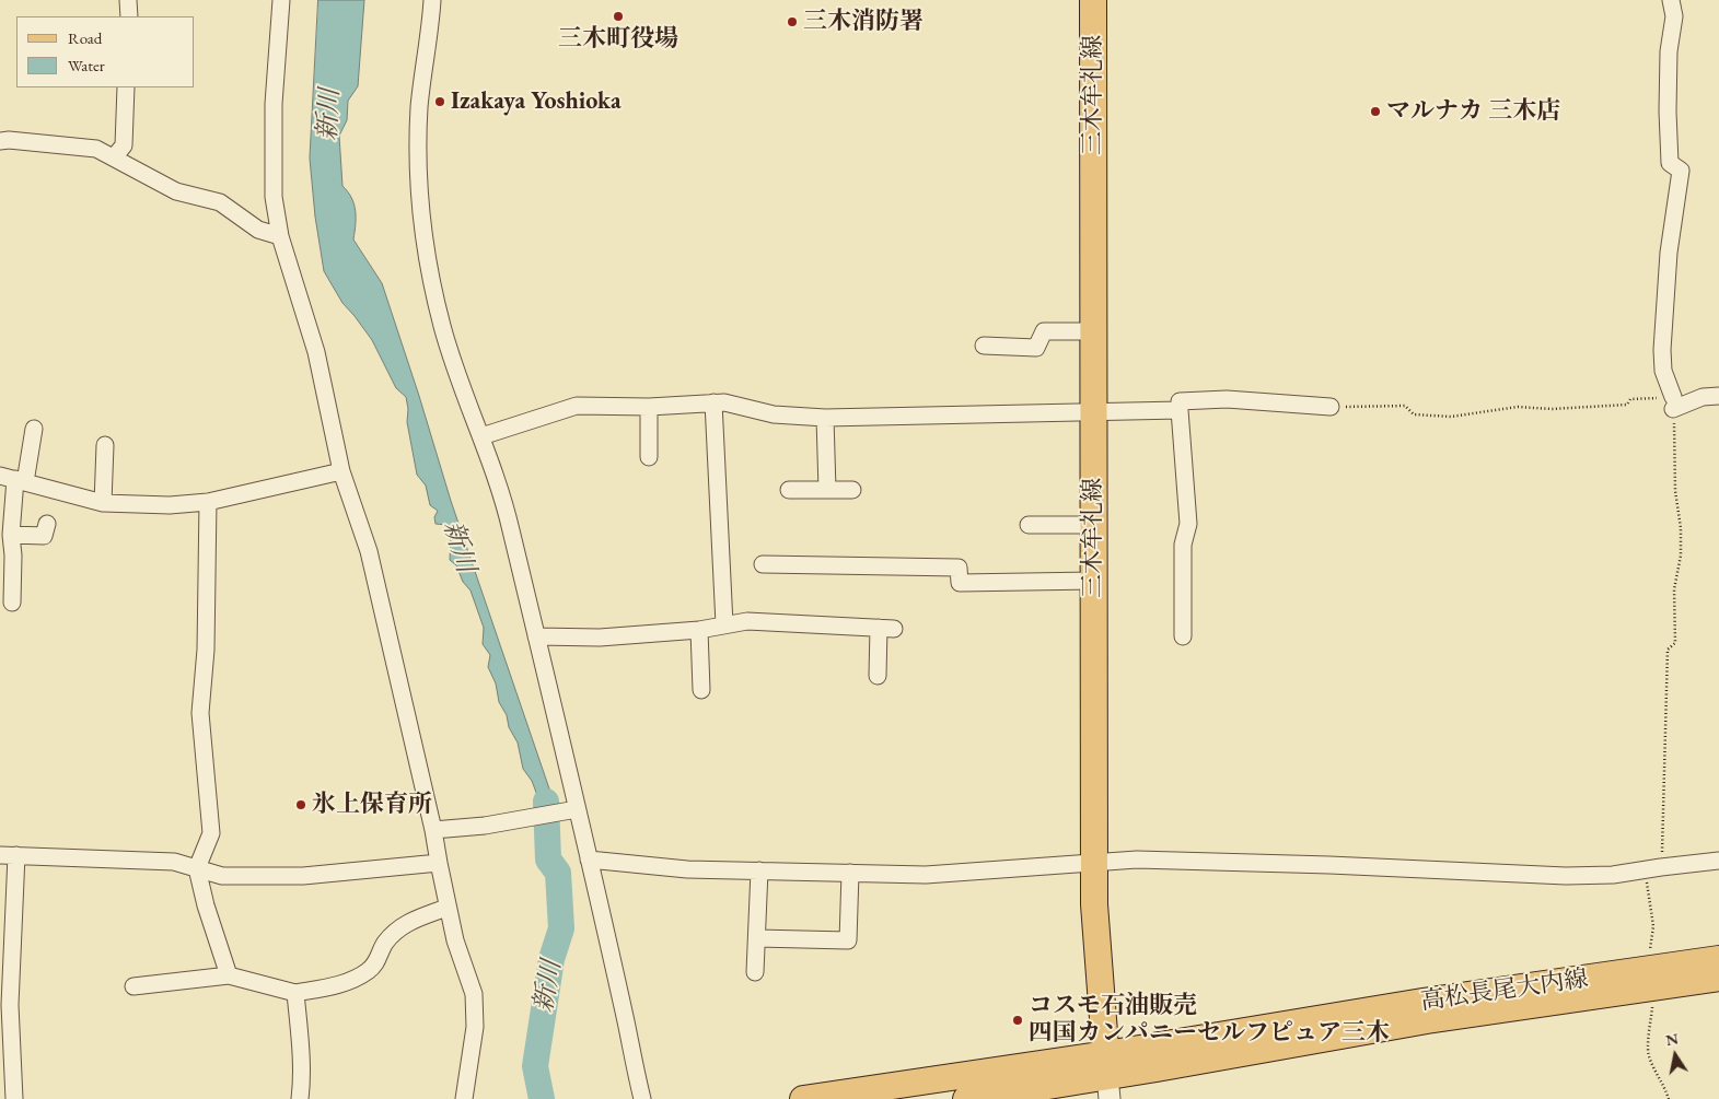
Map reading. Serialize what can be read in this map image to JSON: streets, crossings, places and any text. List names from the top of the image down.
{
  "streets": {
    "main road": ["三木牟礼線", "高松長尾大内線"]
  },
  "crossings": [
    ["三木牟礼線", "高松長尾大内線"]
  ],
  "water": ["新川"],
  "places": [
    "三木町役場",
    "三木消防署",
    "Izakaya Yoshioka",
    "マルナカ 三木店",
    "氷上保育所",
    "コスモ石油販売 四国カンパニーセルフピュア三木"
  ],
  "legend": ["Road", "Water"],
  "north": "top"
}
